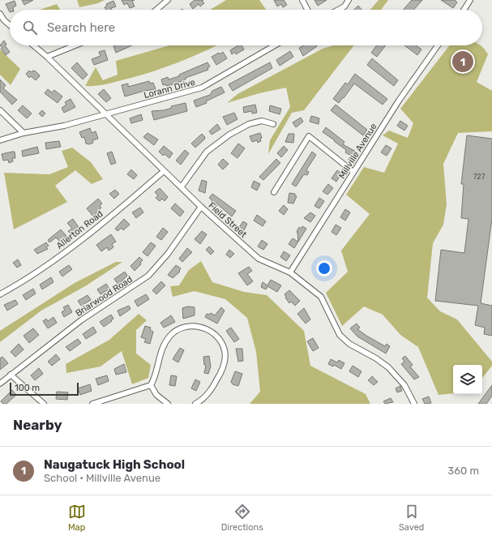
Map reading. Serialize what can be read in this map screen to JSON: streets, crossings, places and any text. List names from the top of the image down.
{
  "streets": {
    "street": [
      "Lorann Drive",
      "Millville Avenue",
      "Field Street",
      "Allerton Road",
      "Briarwood Road"
    ]
  },
  "crossings": [
    ["Lorann Drive", "Field Street"],
    ["Millville Avenue", "Field Street"],
    ["Field Street", "Allerton Road"],
    ["Field Street", "Briarwood Road"]
  ],
  "house_numbers": ["727"],
  "scale_bar": "100 m",
  "page": {
    "search": "Search here",
    "pins": "1",
    "scale": "100 m",
    "heading": "Nearby",
    "list": [
      {
        "mark": "1",
        "name": "Naugatuck High School",
        "note": "School · Millville Avenue",
        "value": "360 m"
      }
    ],
    "nav": ["Map", "Directions", "Saved"]
  }
}
